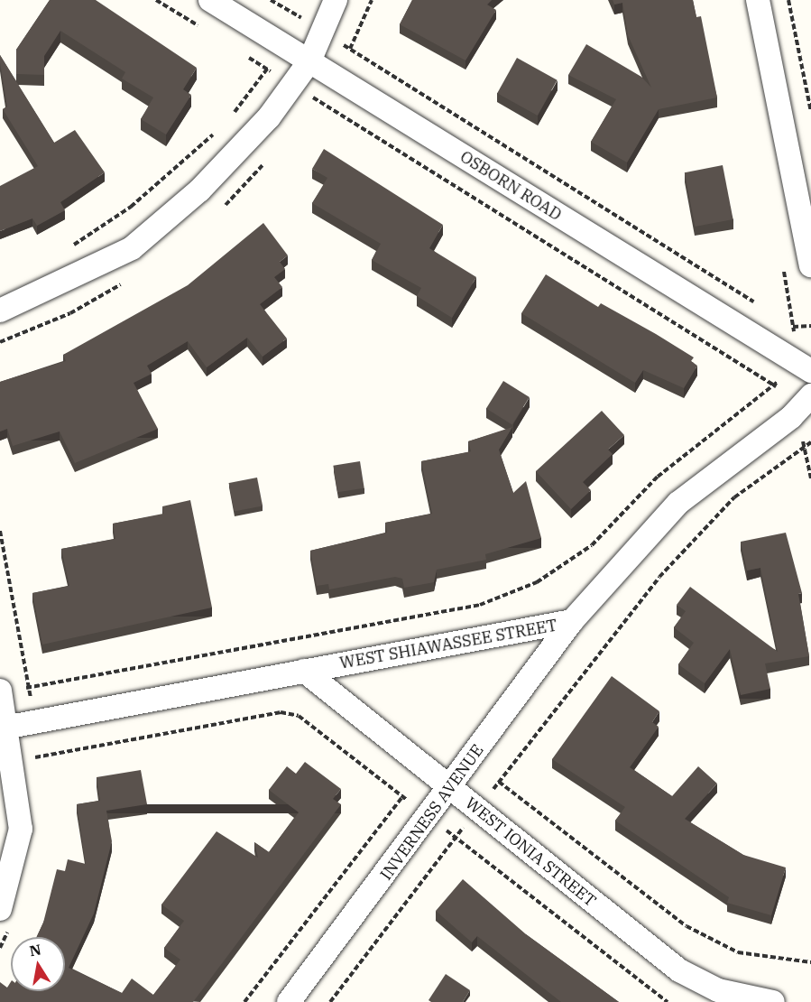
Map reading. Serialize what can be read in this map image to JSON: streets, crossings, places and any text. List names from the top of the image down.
{
  "streets": {
    "street": [
      "OSBORN ROAD",
      "WEST SHIAWASSEE STREET",
      "INVERNESS AVENUE",
      "WEST IONIA STREET"
    ]
  },
  "crossings": [
    ["WEST SHIAWASSEE STREET", "INVERNESS AVENUE"],
    ["WEST SHIAWASSEE STREET", "WEST IONIA STREET"],
    ["INVERNESS AVENUE", "WEST IONIA STREET"]
  ],
  "north": "top"
}
